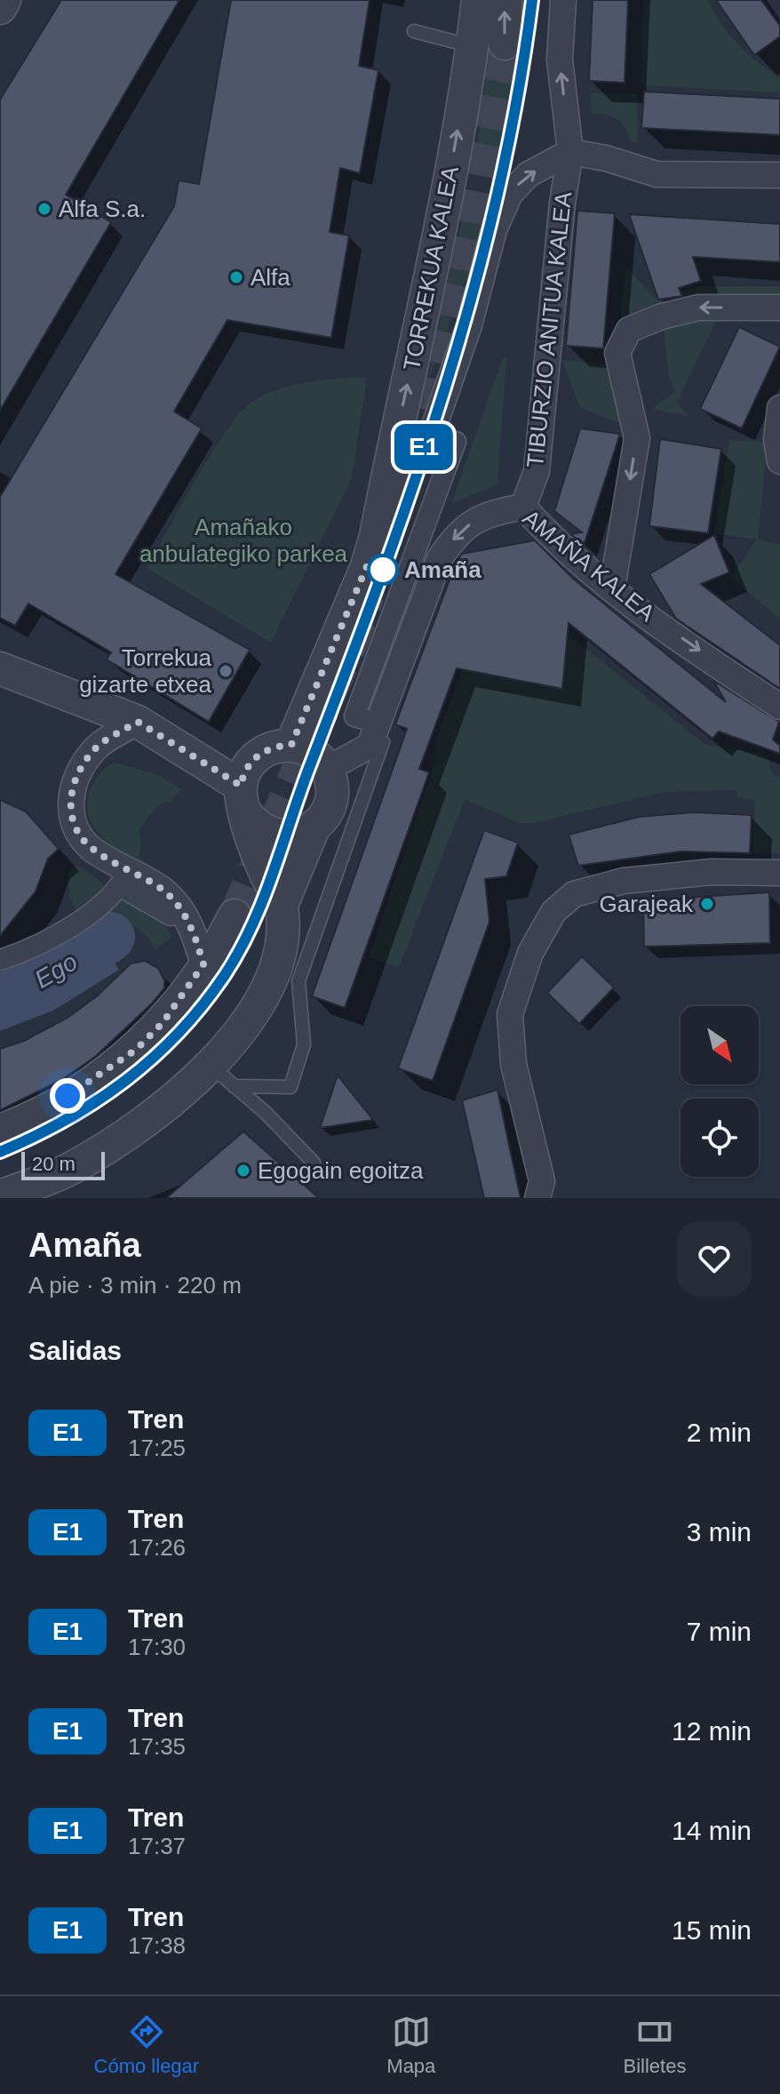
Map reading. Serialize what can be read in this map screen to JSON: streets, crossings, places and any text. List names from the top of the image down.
{
  "streets": {
    "street": ["TORREKUA KALEA", "TIBURZIO ANITUA KALEA", "AMAÑA KALEA"]
  },
  "crossings": [
    ["TORREKUA KALEA", "TIBURZIO ANITUA KALEA"],
    ["TORREKUA KALEA", "AMAÑA KALEA"],
    ["TIBURZIO ANITUA KALEA", "AMAÑA KALEA"]
  ],
  "one_way": ["TORREKUA KALEA"],
  "water": ["Ego"],
  "parks": ["Amañako anbulategiko parkea"],
  "places": [
    "Alfa S.a.",
    "Alfa",
    "Amaña",
    "Torrekua gizarte etxea",
    "Garajeak",
    "Egogain egoitza"
  ],
  "scale_bar": "20 m",
  "north": "bottom right",
  "page": {
    "on_map": "E1",
    "scale": "20 m",
    "heading": [
      ["Amaña", "A pie · 3 min · 220 m"],
      "Salidas"
    ],
    "list": [
      {
        "mark": "E1",
        "name": "Tren",
        "note": "17:25",
        "value": "2 min"
      },
      {
        "mark": "E1",
        "name": "Tren",
        "note": "17:26",
        "value": "3 min"
      },
      {
        "mark": "E1",
        "name": "Tren",
        "note": "17:30",
        "value": "7 min"
      },
      {
        "mark": "E1",
        "name": "Tren",
        "note": "17:35",
        "value": "12 min"
      },
      {
        "mark": "E1",
        "name": "Tren",
        "note": "17:37",
        "value": "14 min"
      },
      {
        "mark": "E1",
        "name": "Tren",
        "note": "17:38",
        "value": "15 min"
      }
    ],
    "tabs": ["Cómo llegar", "Mapa", "Billetes"]
  }
}
